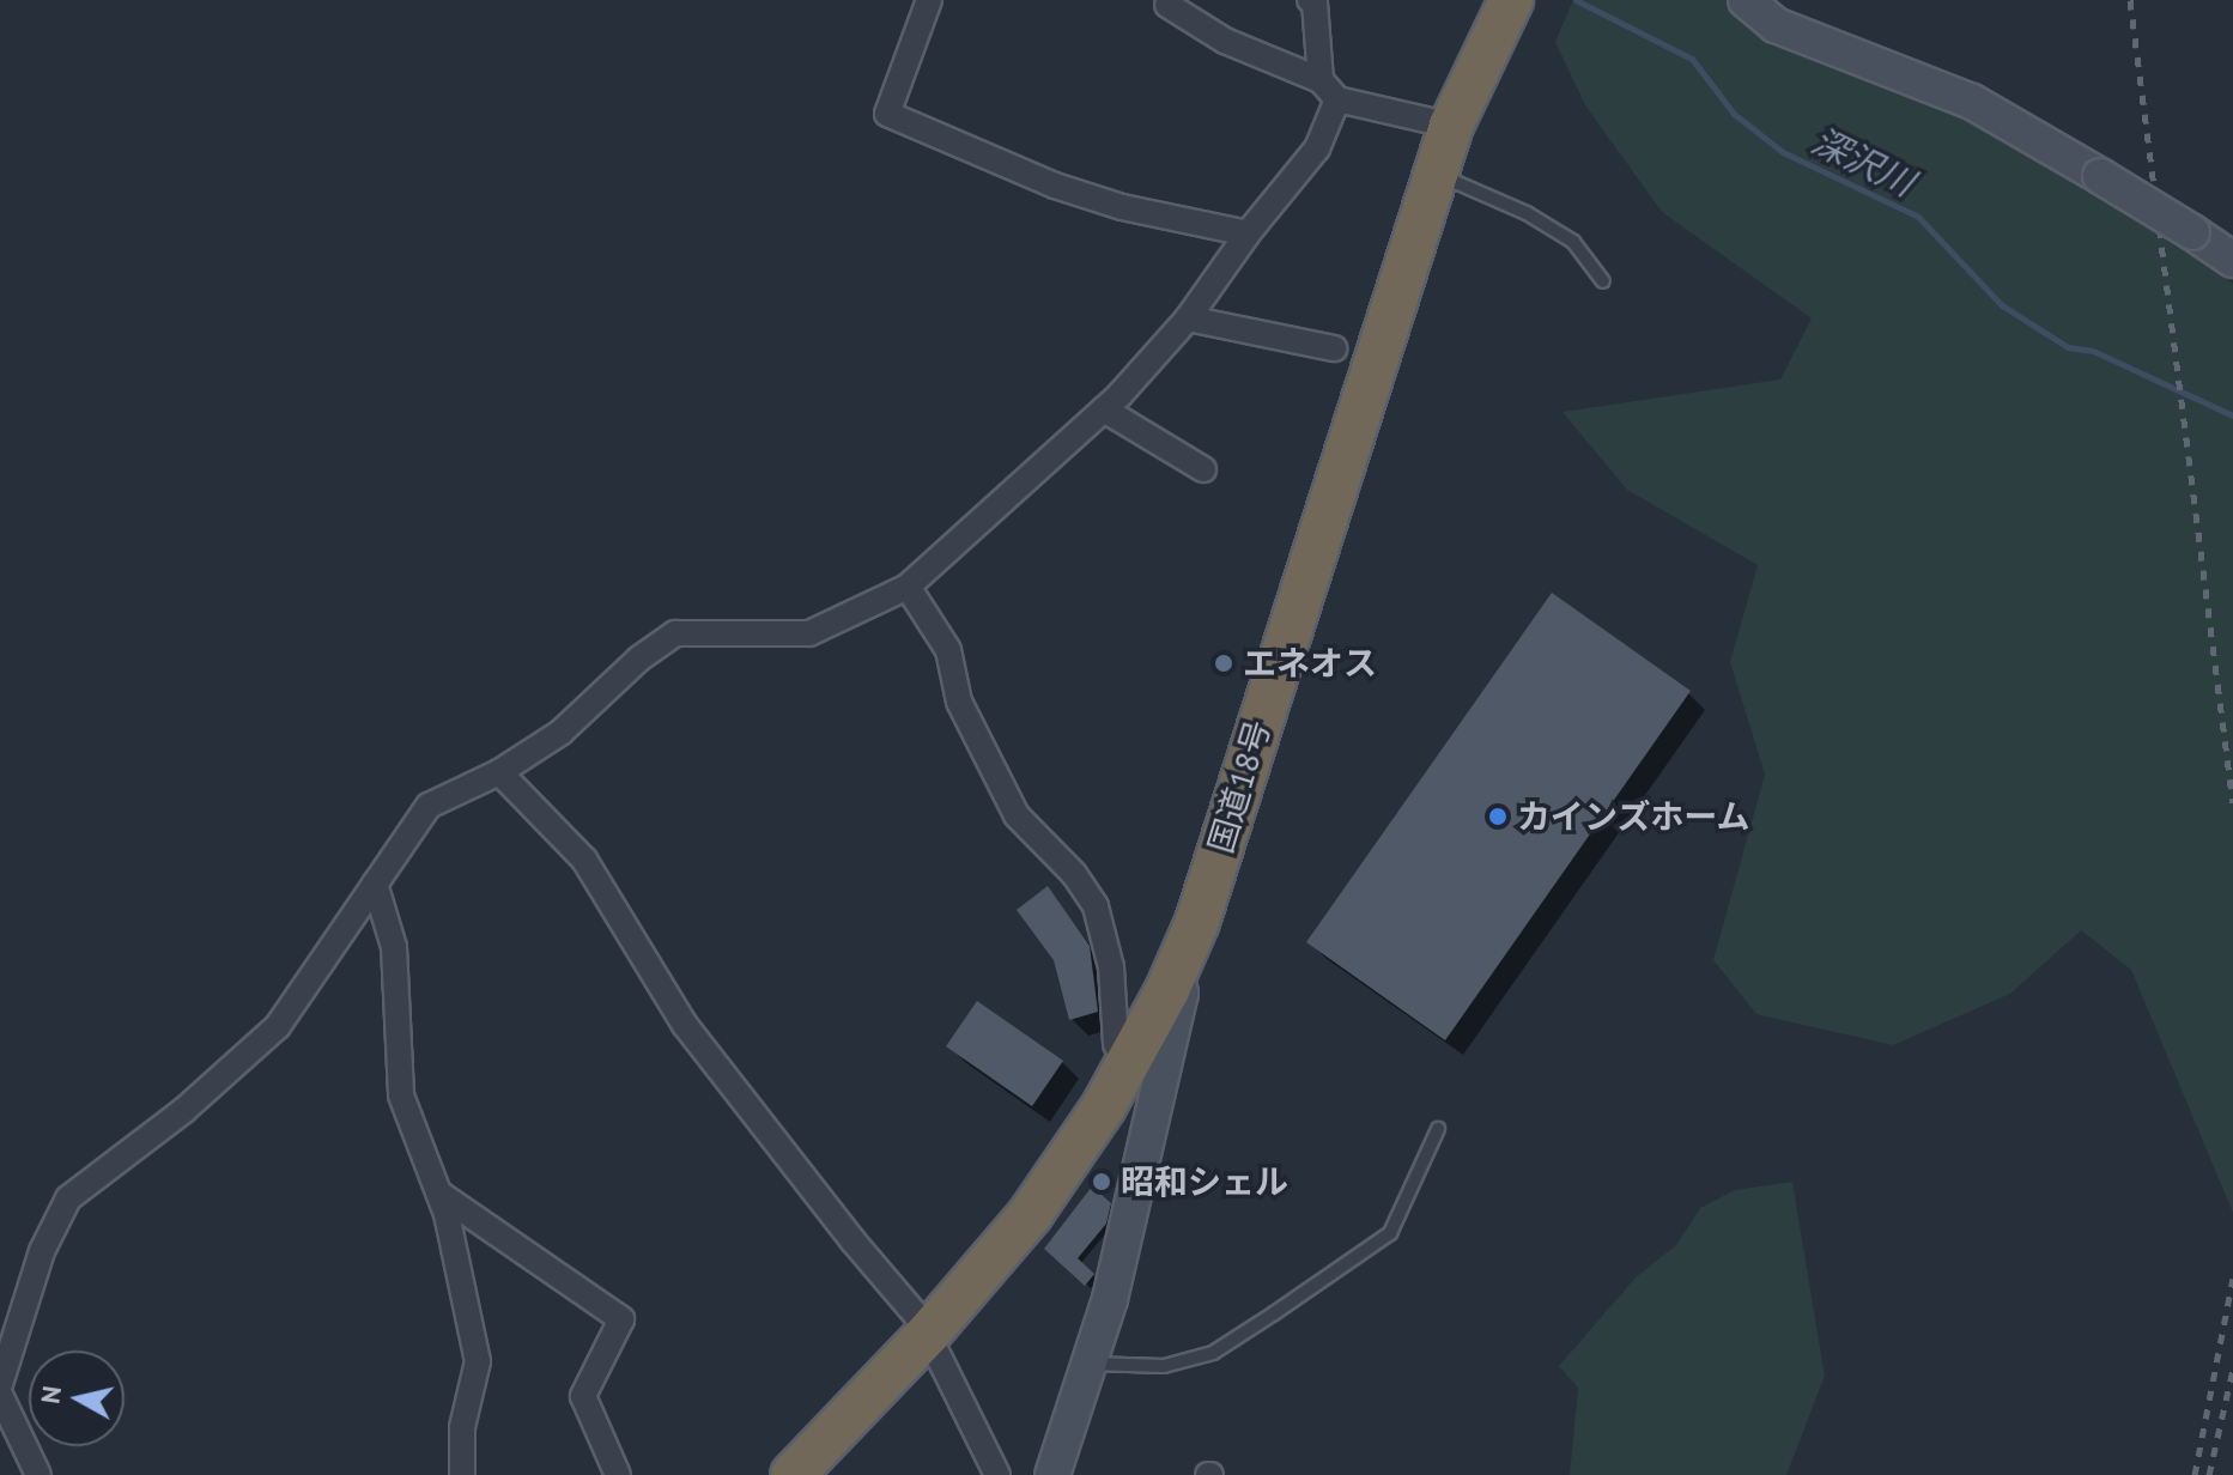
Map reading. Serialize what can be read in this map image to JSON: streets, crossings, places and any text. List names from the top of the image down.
{
  "streets": {
    "highway": ["国道18号"]
  },
  "water": ["深沢川"],
  "places": ["エネオス", "カインズホーム", "昭和シェル"],
  "north": "left"
}
